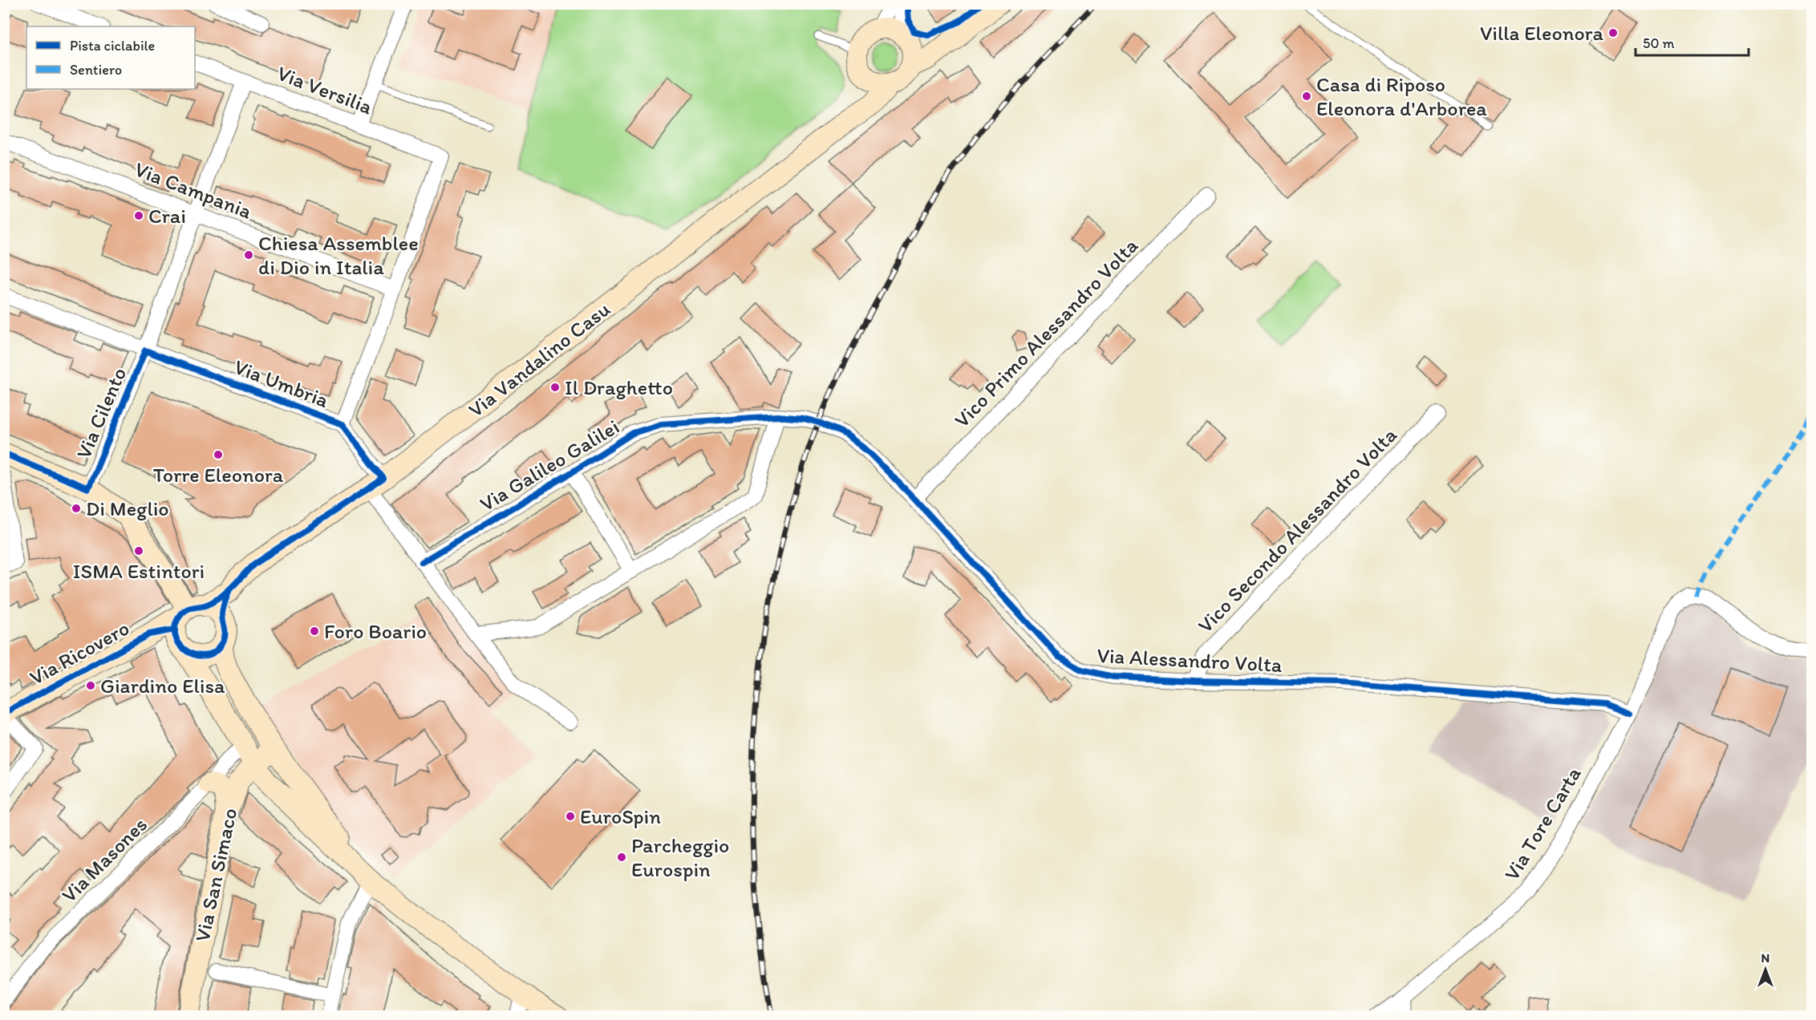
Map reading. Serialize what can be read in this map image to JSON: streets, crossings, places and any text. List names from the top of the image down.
{
  "streets": {
    "main road": ["Via Vandalino Casu", "Via Ricovero", "Via San Simaco"],
    "street": [
      "Via Versilia",
      "Via Campania",
      "Vico Primo Alessandro Volta",
      "Via Umbria",
      "Via Cilento",
      "Via Galileo Galilei",
      "Vico Secondo Alessandro Volta",
      "Via Alessandro Volta",
      "Via Tore Carta",
      "Via Masones"
    ]
  },
  "crossings": [
    ["Via Versilia", "Via Campania"],
    ["Via Versilia", "Via Cilento"],
    ["Via Campania", "Via Cilento"],
    ["Vico Primo Alessandro Volta", "Via Alessandro Volta"],
    ["Via Vandalino Casu", "Via Umbria"],
    ["Via Vandalino Casu", "Via Ricovero"],
    ["Via Umbria", "Via Cilento"],
    ["Via Umbria", "Via Galileo Galilei"],
    ["Via Galileo Galilei", "Via Alessandro Volta"],
    ["Vico Secondo Alessandro Volta", "Via Alessandro Volta"],
    ["Via Alessandro Volta", "Via Tore Carta"],
    ["Via Masones", "Via San Simaco"]
  ],
  "places": [
    "Villa Eleonora",
    "Casa di Riposo Eleonora d'Arborea",
    "Crai",
    "Chiesa Assemblee di Dio in Italia",
    "Il Draghetto",
    "Torre Eleonora",
    "Di Meglio",
    "ISMA Estintori",
    "Foro Boario",
    "Giardino Elisa",
    "EuroSpin",
    "Parcheggio Eurospin"
  ],
  "legend": ["Pista ciclabile", "Sentiero"],
  "scale_bar": "50 m",
  "north": "top"
}
